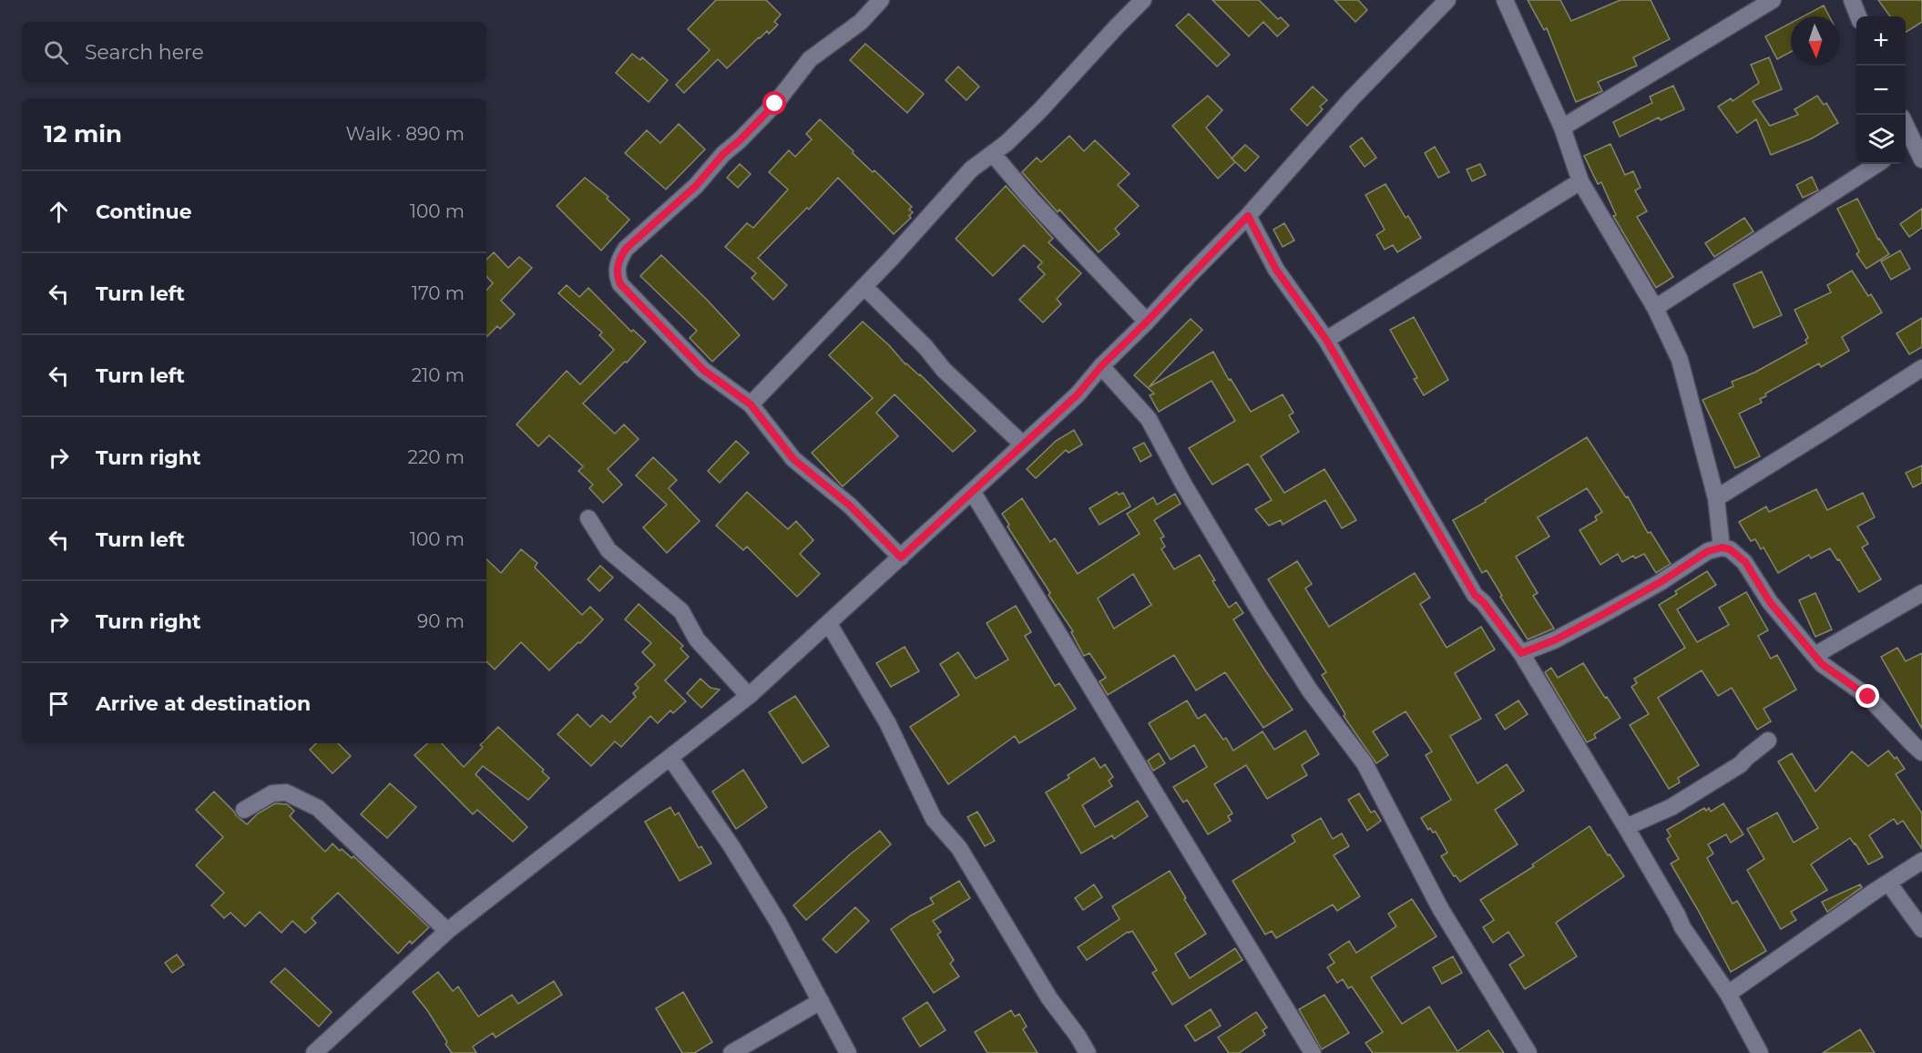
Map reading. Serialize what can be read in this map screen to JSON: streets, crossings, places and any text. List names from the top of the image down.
{
  "north": "bottom",
  "page": {
    "map_buttons": ["+", "−"],
    "search": "Search here",
    "heading": ["12 min", "Walk · 890 m"],
    "list": [
      ["Continue", "100 m"],
      ["Turn left", "170 m"],
      ["Turn left", "210 m"],
      ["Turn right", "220 m"],
      ["Turn left", "100 m"],
      ["Turn right", "90 m"],
      "Arrive at destination"
    ]
  }
}
